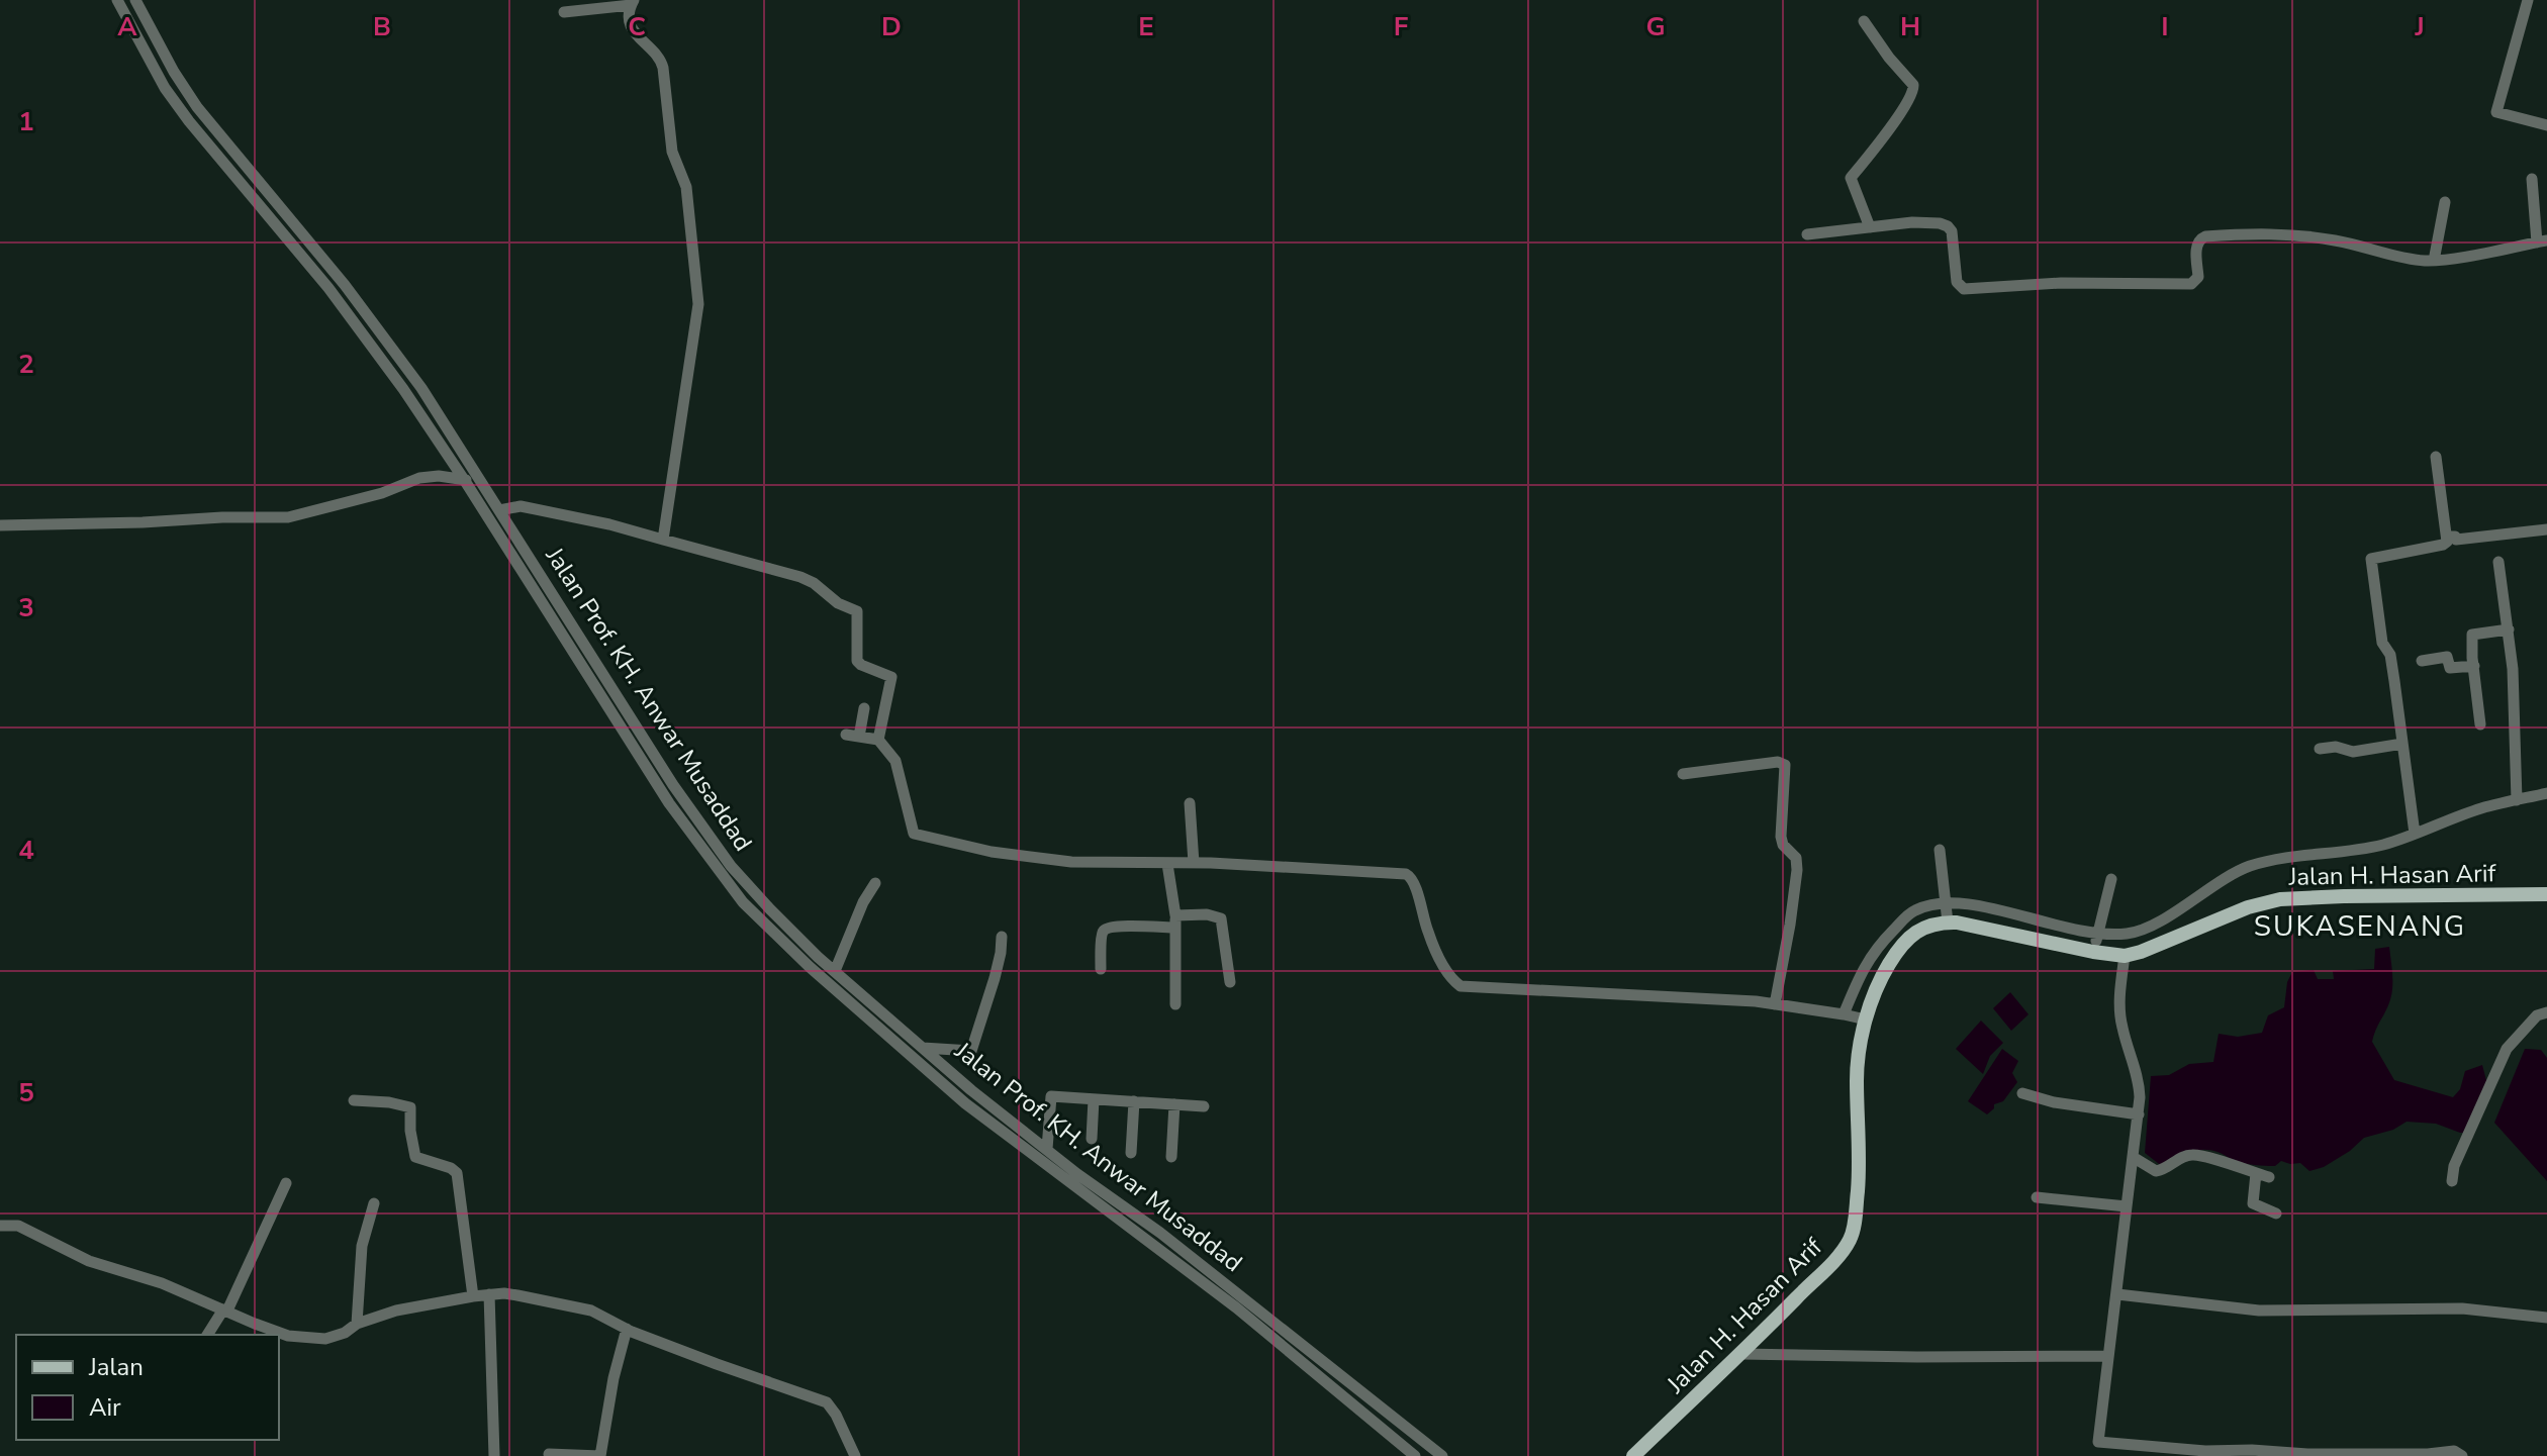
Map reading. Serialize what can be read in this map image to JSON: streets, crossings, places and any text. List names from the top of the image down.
{
  "streets": {
    "main road": ["Jalan H. Hasan Arif"],
    "street": ["Jalan Prof. KH. Anwar Musaddad"]
  },
  "districts": ["SUKASENANG"],
  "legend": ["Jalan", "Air"],
  "grid": {
    "columns": [
      "A",
      "B",
      "C",
      "D",
      "E",
      "F",
      "G",
      "H",
      "I",
      "J"
    ],
    "rows": [
      "1",
      "2",
      "3",
      "4",
      "5"
    ]
  }
}
